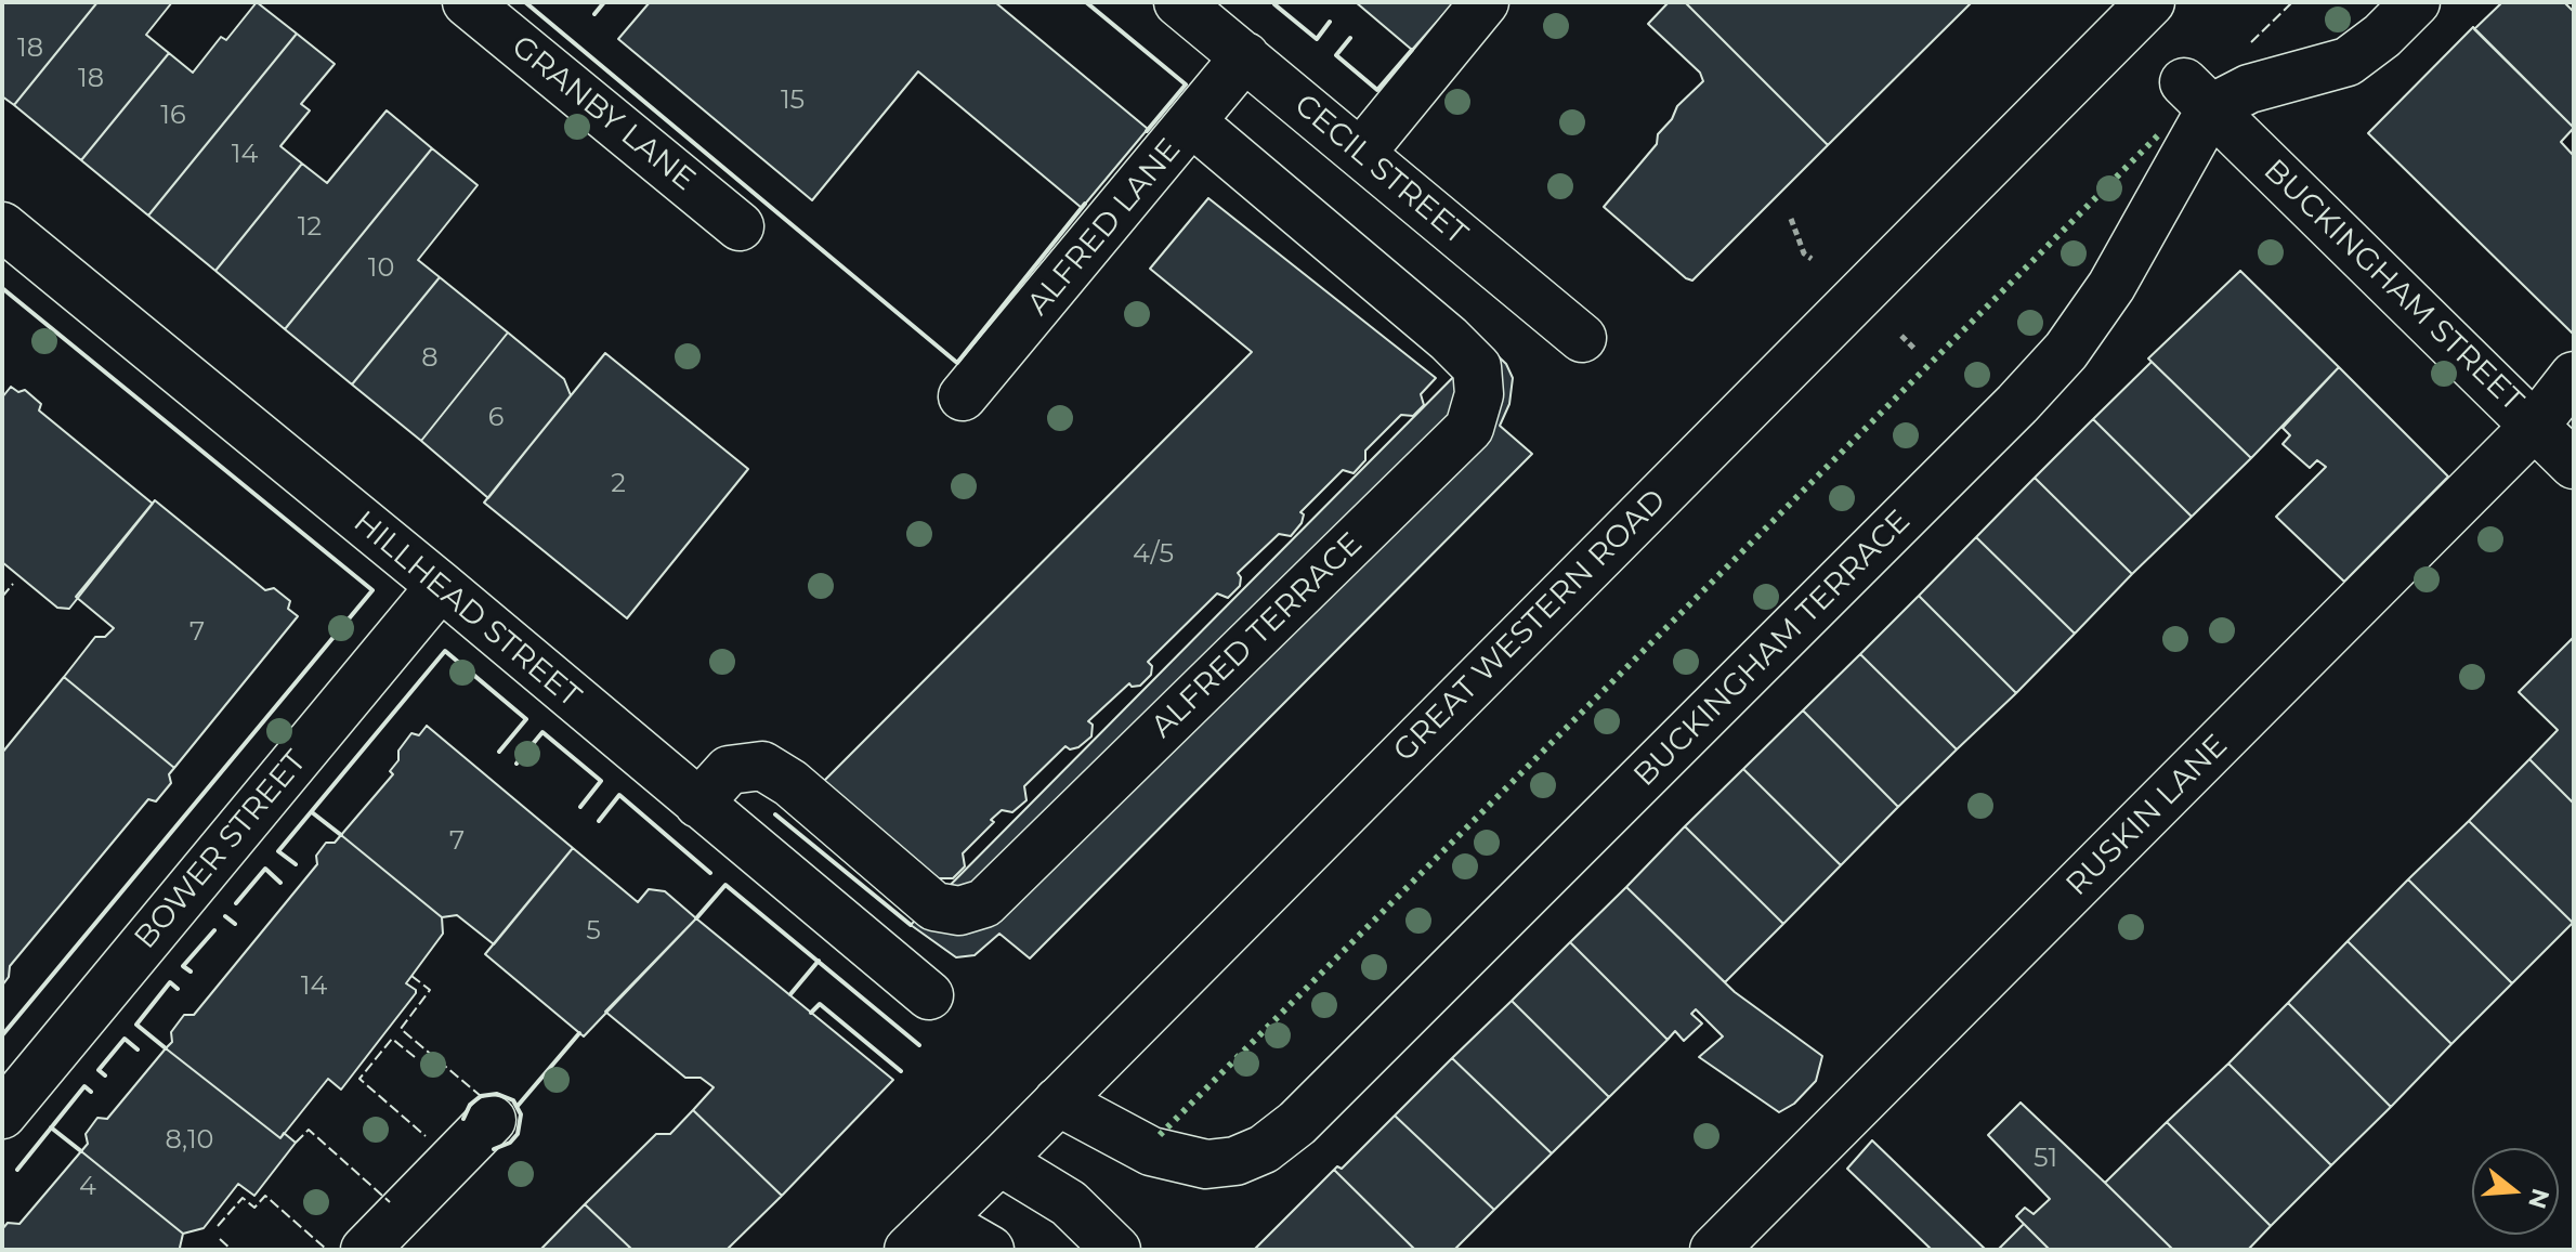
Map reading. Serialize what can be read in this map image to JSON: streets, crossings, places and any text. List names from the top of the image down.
{
  "streets": {
    "street": [
      "GRANBY LANE",
      "CECIL STREET",
      "ALFRED LANE",
      "BUCKINGHAM STREET",
      "HILLHEAD STREET",
      "GREAT WESTERN ROAD",
      "ALFRED TERRACE",
      "BUCKINGHAM TERRACE",
      "RUSKIN LANE",
      "BOWER STREET"
    ]
  },
  "crossings": [
    ["CECIL STREET", "ALFRED LANE"],
    ["ALFRED LANE", "ALFRED TERRACE"],
    ["BUCKINGHAM STREET", "BUCKINGHAM TERRACE"],
    ["BUCKINGHAM STREET", "RUSKIN LANE"],
    ["HILLHEAD STREET", "ALFRED TERRACE"],
    ["HILLHEAD STREET", "BOWER STREET"],
    ["GREAT WESTERN ROAD", "BUCKINGHAM TERRACE"]
  ],
  "house_numbers": [
    "18",
    "18",
    "15",
    "16",
    "14",
    "12",
    "10",
    "8",
    "6",
    "2",
    "4/5",
    "7",
    "7",
    "5",
    "14",
    "8,10",
    "51",
    "4"
  ],
  "north": "right"
}
